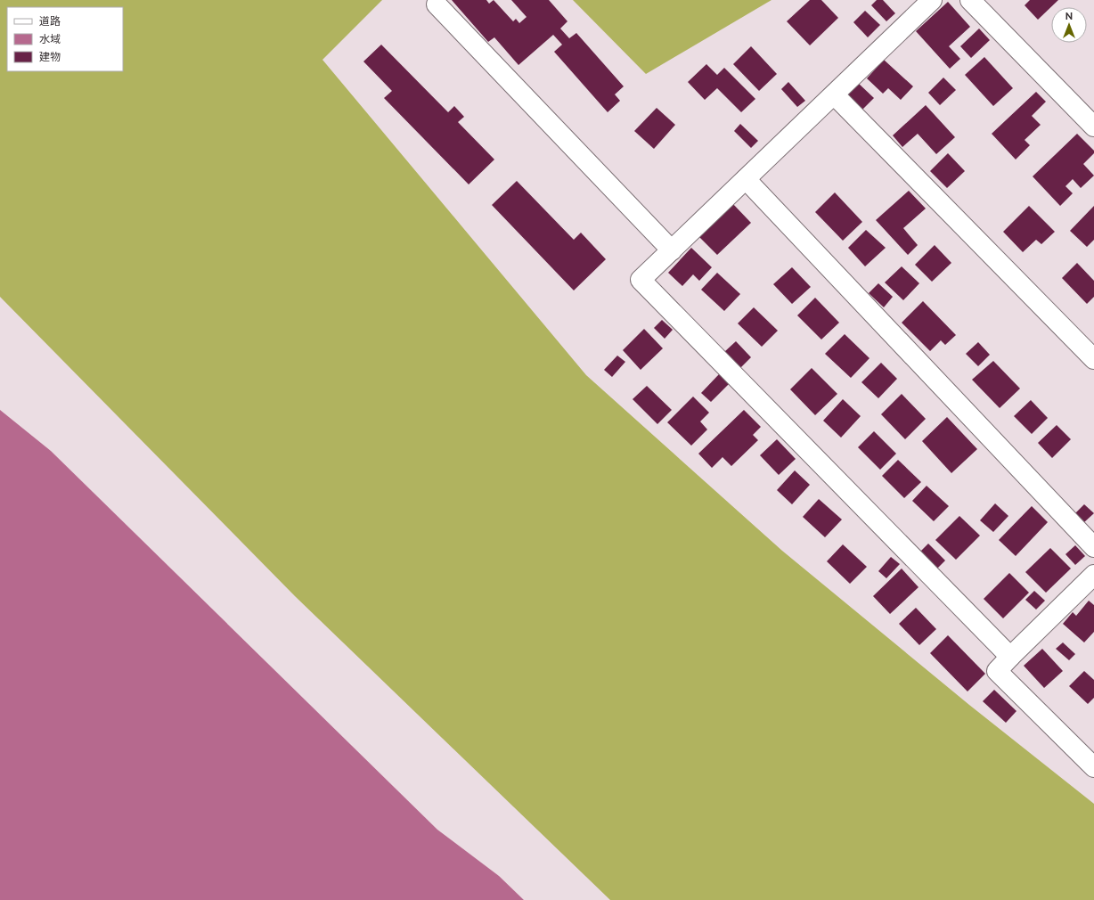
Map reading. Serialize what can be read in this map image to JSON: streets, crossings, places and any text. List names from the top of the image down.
{
  "legend": ["道路", "水域", "建物"],
  "north": "top"
}
